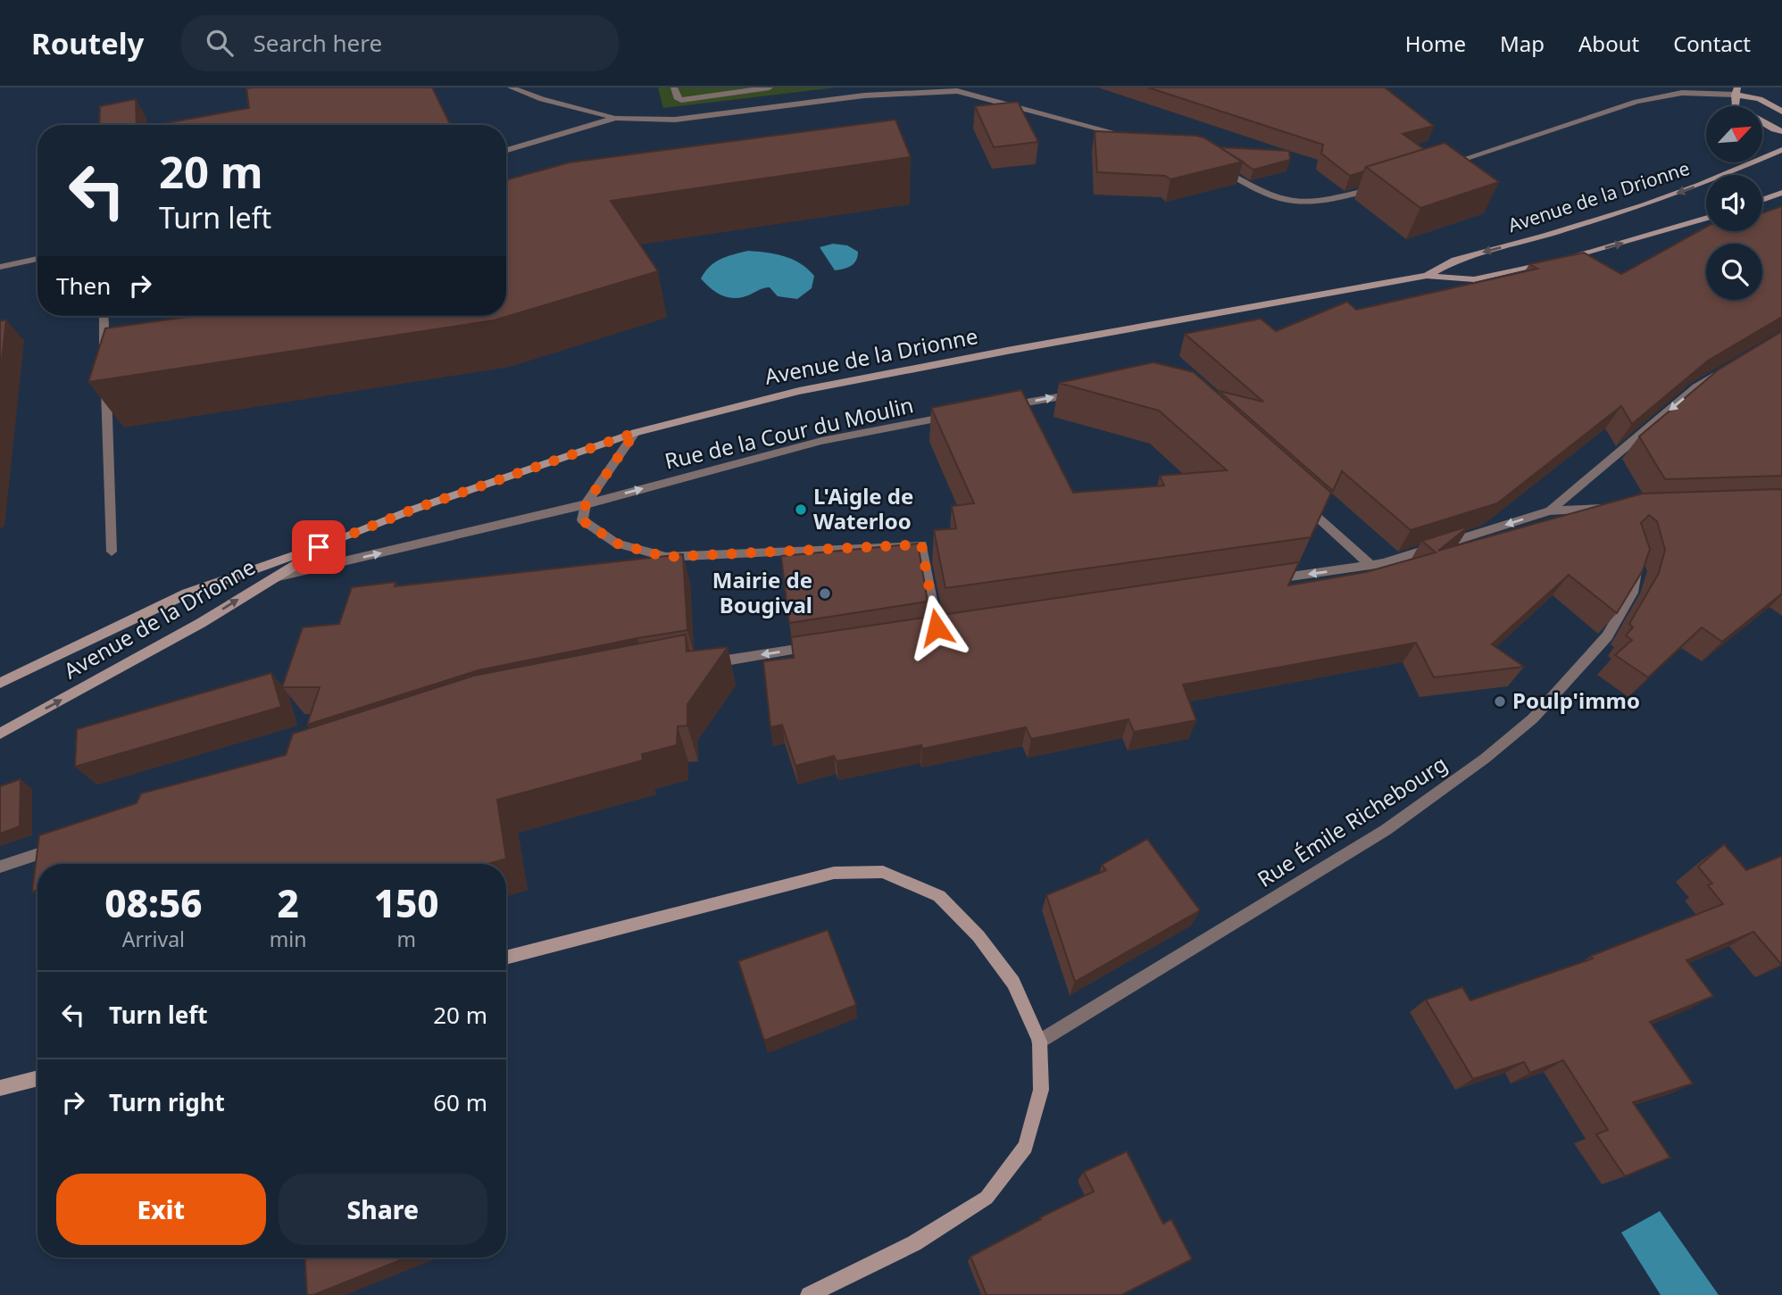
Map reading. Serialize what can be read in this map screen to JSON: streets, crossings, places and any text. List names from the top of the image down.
{
  "streets": {
    "main road": ["Avenue de la Drionne"],
    "street": ["Rue de la Cour du Moulin", "Rue Émile Richebourg"]
  },
  "crossings": [
    ["Avenue de la Drionne", "Rue de la Cour du Moulin"]
  ],
  "one_way": ["Rue de la Cour du Moulin"],
  "places": ["L'Aigle de Waterloo", "Mairie de Bougival", "Poulp'immo"],
  "north": "top right",
  "page": {
    "header": "Routely",
    "search": "Search here",
    "nav": [
      "Home",
      "Map",
      "About",
      "Contact"
    ],
    "turn": ["20 m", "Turn left"],
    "then": "Then",
    "eta": [
      "08:56",
      "Arrival",
      "2",
      "min",
      "150",
      "m"
    ],
    "list": [
      {
        "name": "Turn left",
        "value": "20 m"
      },
      {
        "name": "Turn right",
        "value": "60 m"
      }
    ],
    "buttons": ["Exit", "Share"]
  }
}
